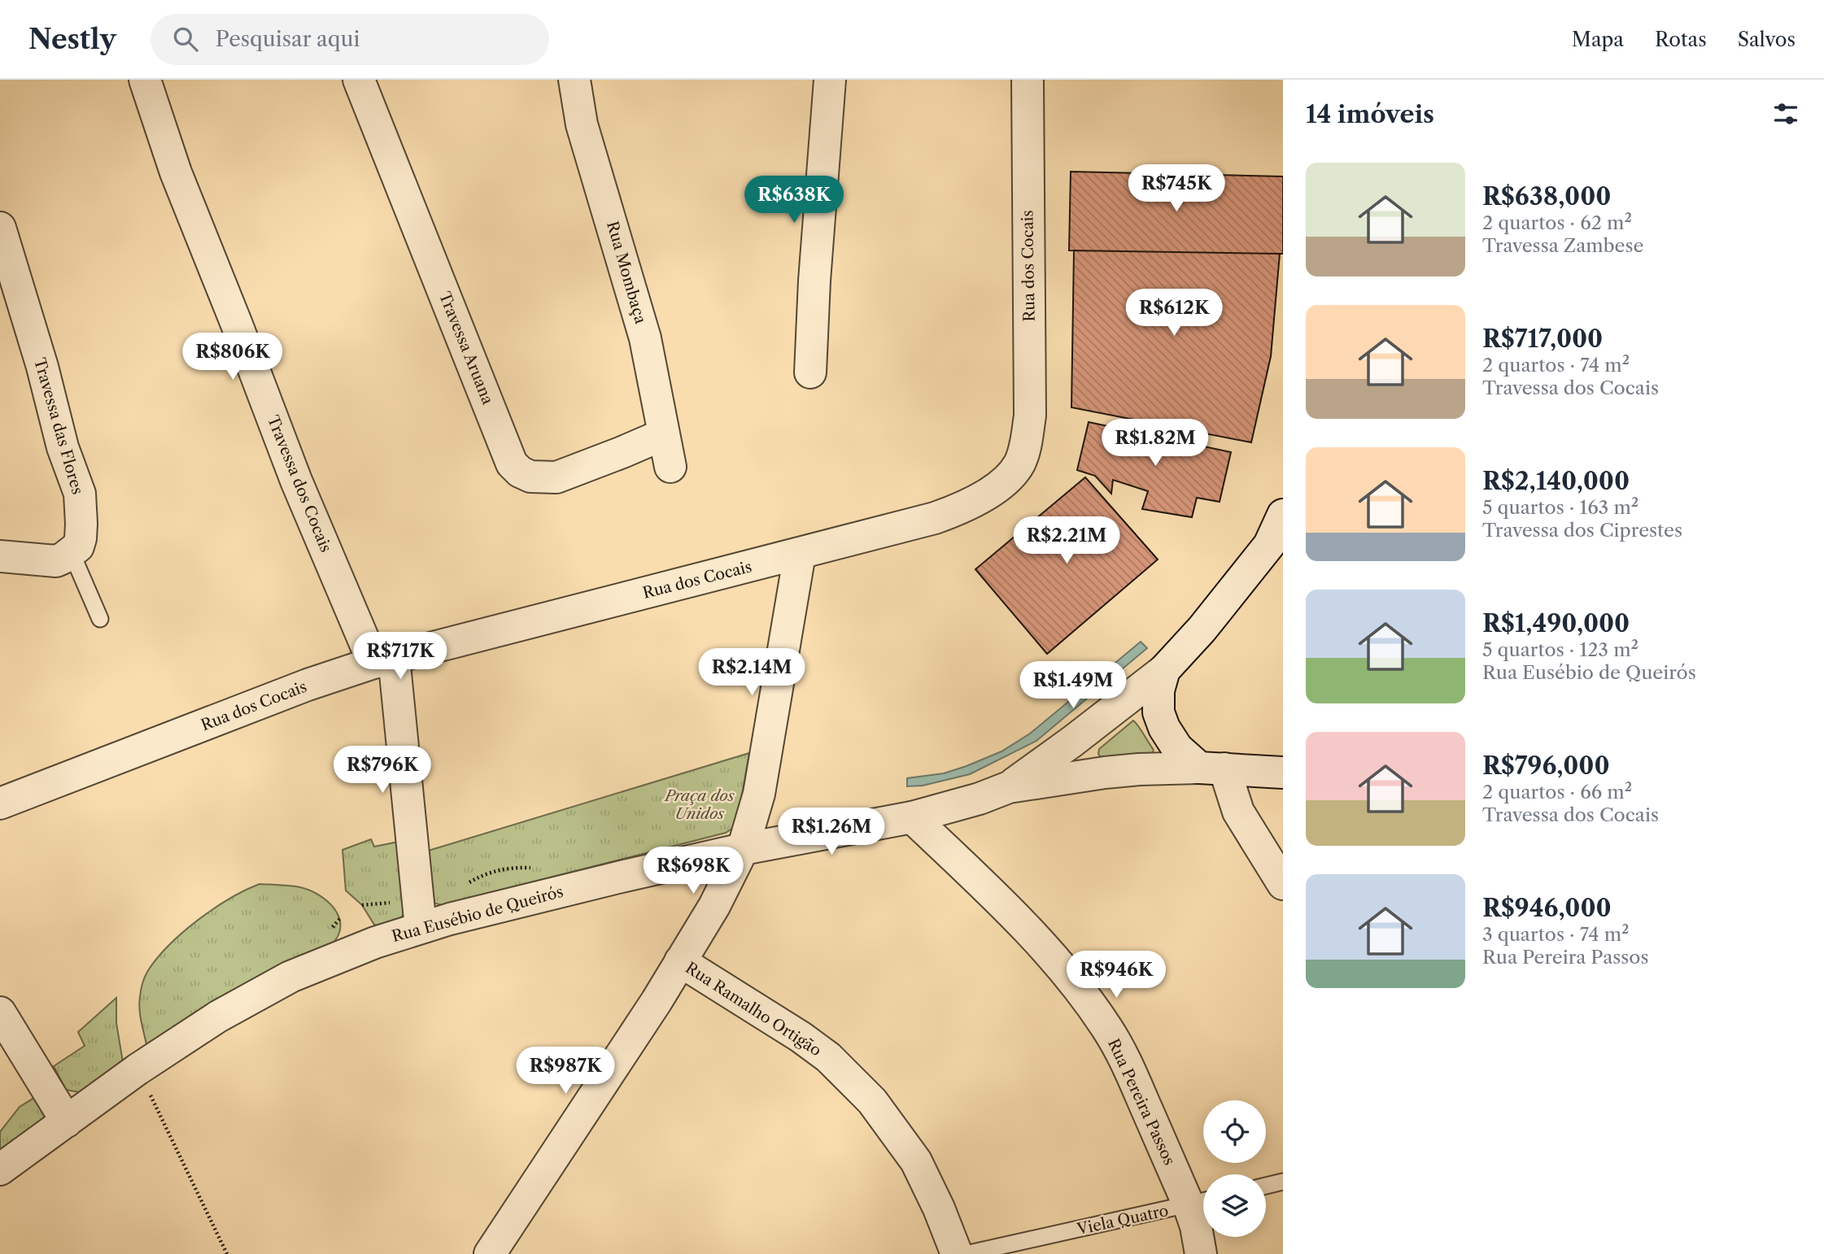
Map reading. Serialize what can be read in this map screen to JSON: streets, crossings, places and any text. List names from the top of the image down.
{
  "streets": {
    "street": [
      "Rua dos Cocais",
      "Rua Mombaça",
      "Travessa Aruana",
      "Travessa das Flores",
      "Travessa dos Cocais",
      "Rua Eusébio de Queirós",
      "Rua Ramalho Ortigão",
      "Rua Pereira Passos"
    ],
    "lane": ["Viela Quatro"]
  },
  "crossings": [
    ["Rua dos Cocais", "Travessa dos Cocais"],
    ["Rua Mombaça", "Travessa Aruana"],
    ["Travessa dos Cocais", "Rua Eusébio de Queirós"],
    ["Rua Eusébio de Queirós", "Rua Pereira Passos"],
    ["Rua Pereira Passos", "Viela Quatro"]
  ],
  "parks": ["Praça dos Unidos"],
  "page": {
    "header": "Nestly",
    "search": "Pesquisar aqui",
    "nav": ["Mapa", "Rotas", "Salvos"],
    "heading": "14 imóveis",
    "list": [
      {
        "name": "R$638,000",
        "note": "2 quartos · 62 m² · Travessa Zambese"
      },
      {
        "name": "R$717,000",
        "note": "2 quartos · 74 m² · Travessa dos Cocais"
      },
      {
        "name": "R$2,140,000",
        "note": "5 quartos · 163 m² · Travessa dos Ciprestes"
      },
      {
        "name": "R$1,490,000",
        "note": "5 quartos · 123 m² · Rua Eusébio de Queirós"
      },
      {
        "name": "R$796,000",
        "note": "2 quartos · 66 m² · Travessa dos Cocais"
      },
      {
        "name": "R$946,000",
        "note": "3 quartos · 74 m² · Rua Pereira Passos"
      }
    ],
    "price": [
      "R$745K",
      "R$638K",
      "R$612K",
      "R$806K",
      "R$1.82M",
      "R$2.21M",
      "R$717K",
      "R$2.14M",
      "R$1.49M",
      "R$796K",
      "R$1.26M",
      "R$698K",
      "R$946K",
      "R$987K"
    ]
  }
}
